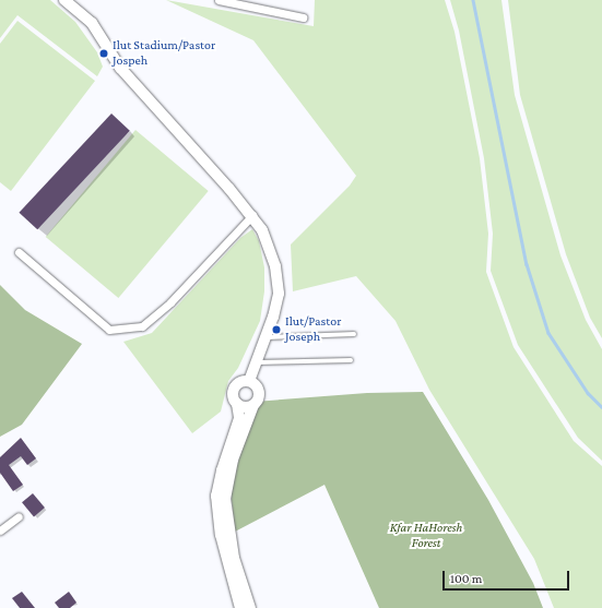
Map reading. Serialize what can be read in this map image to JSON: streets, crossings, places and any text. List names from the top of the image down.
{
  "parks": ["Kfar HaHoresh Forest"],
  "places": ["Ilut Stadium/Pastor Jospeh", "Ilut/Pastor Joseph"],
  "scale_bar": "100 m"
}
